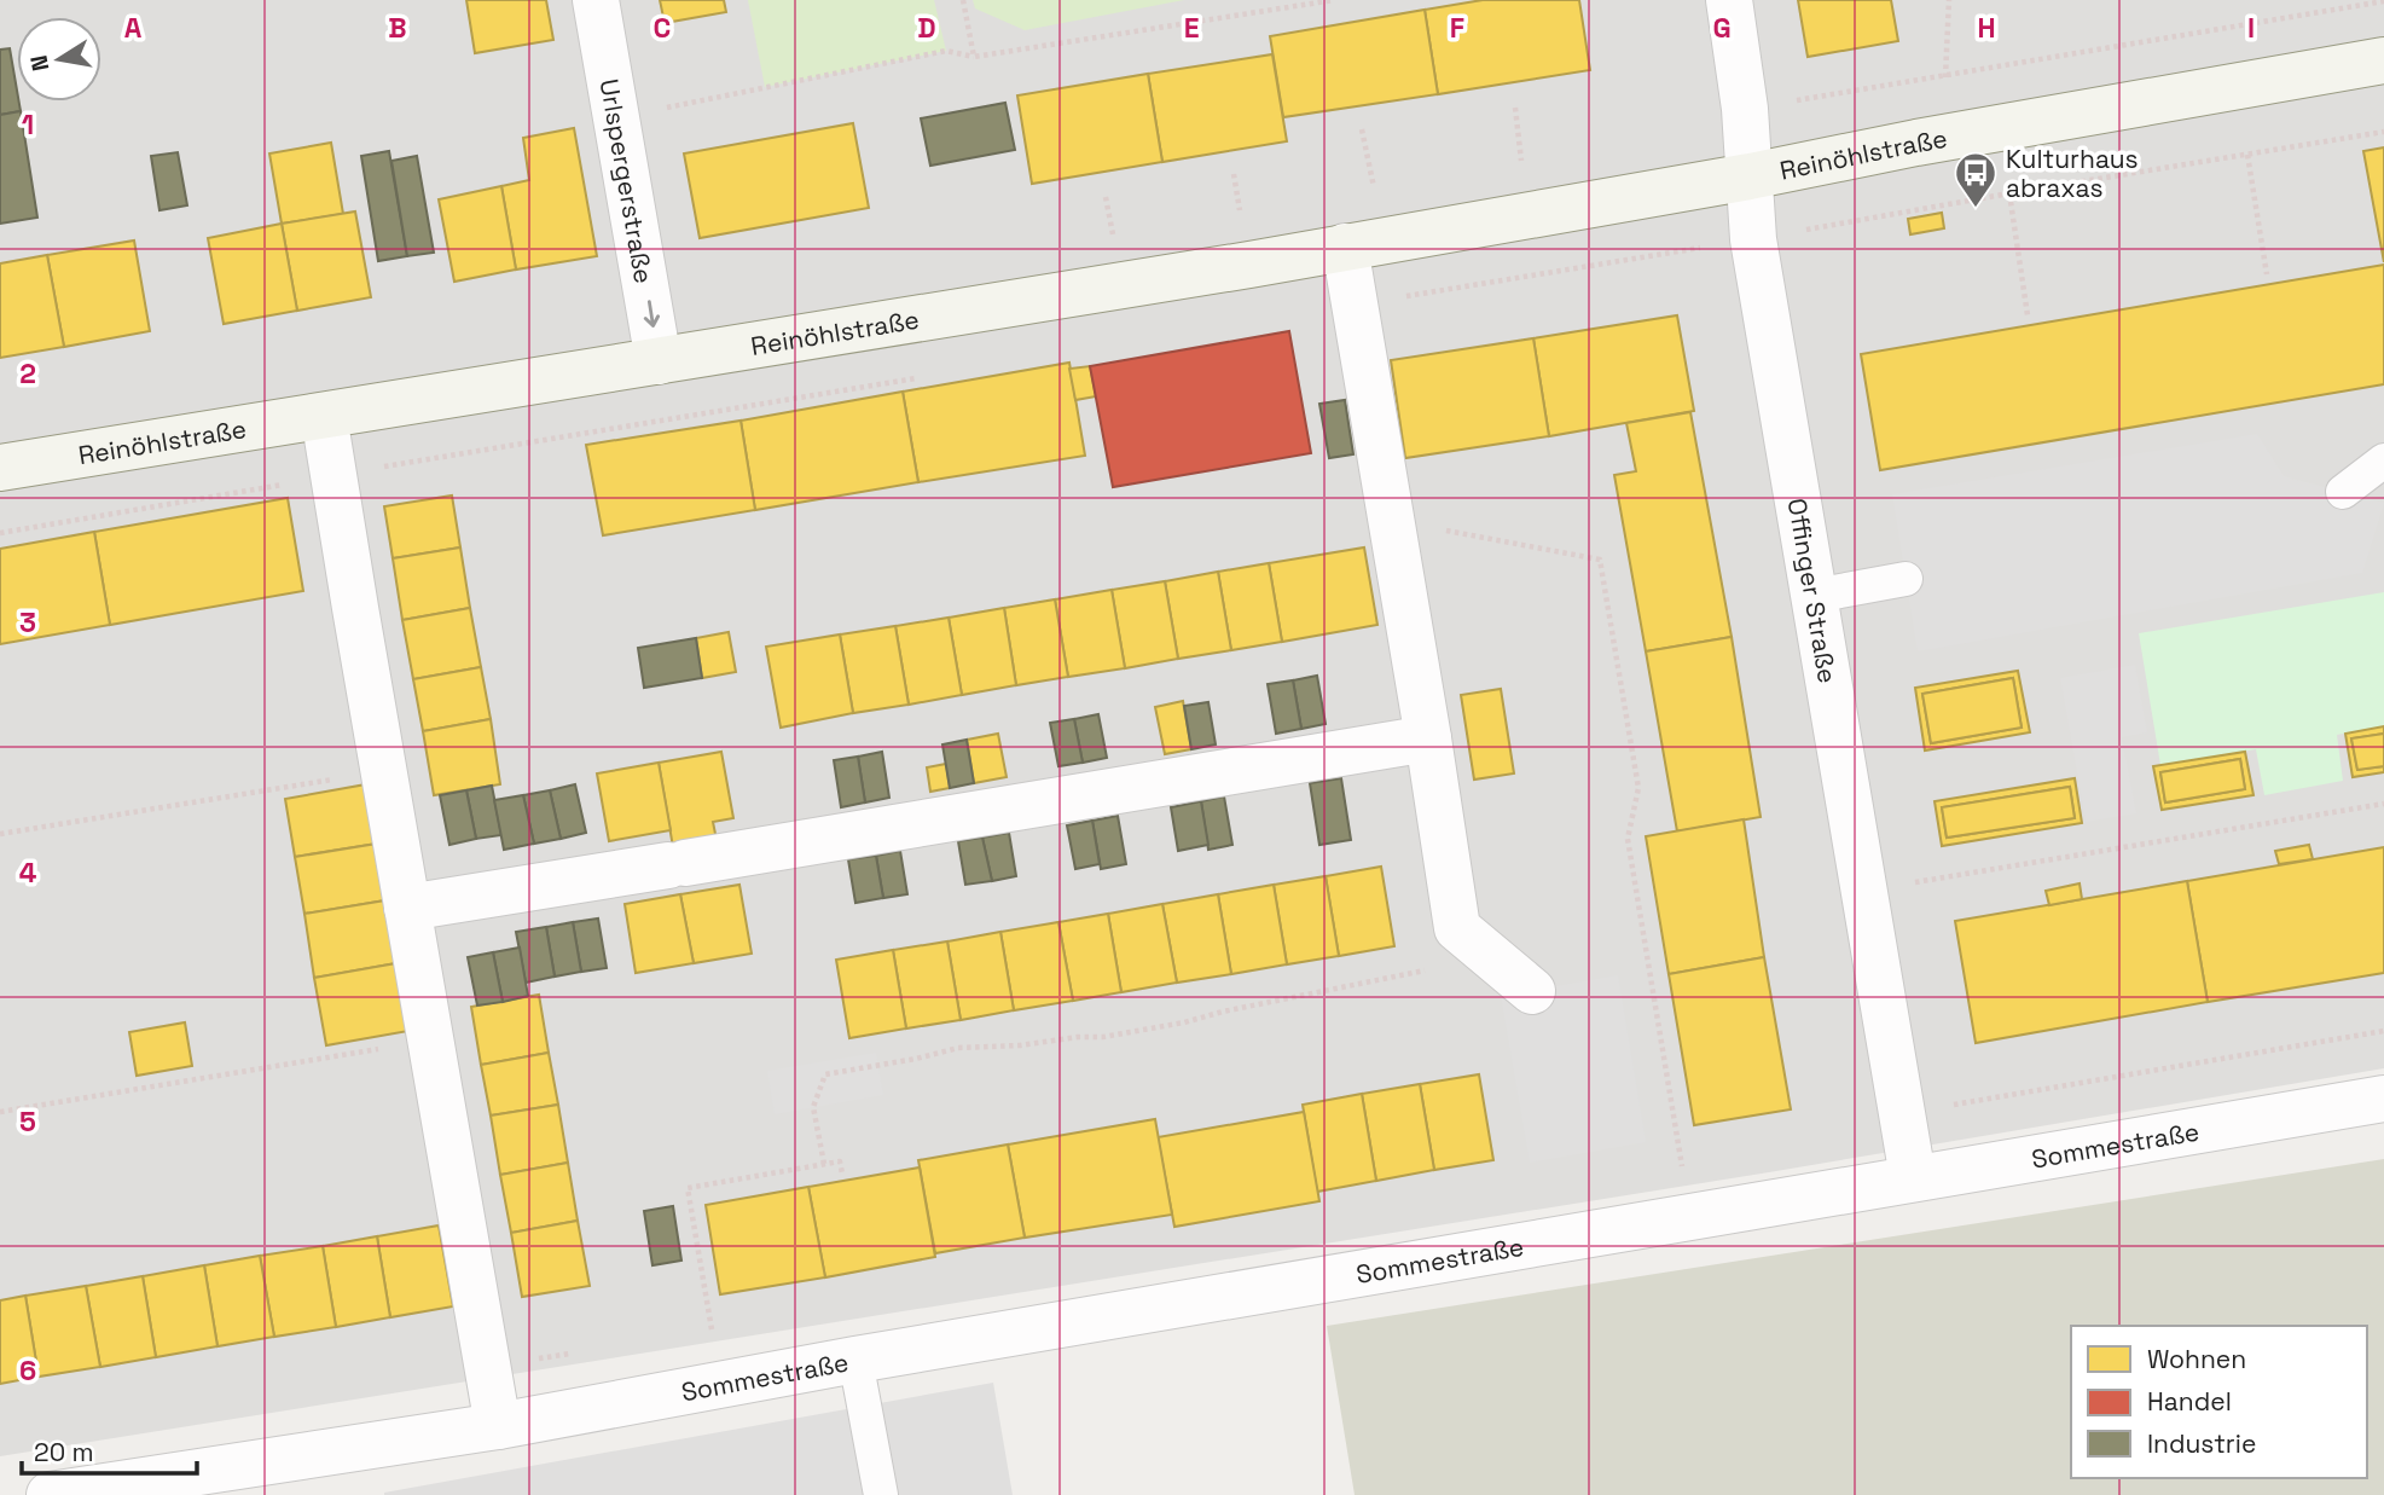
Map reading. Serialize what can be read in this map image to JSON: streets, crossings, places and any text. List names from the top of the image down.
{
  "streets": {
    "street": [
      "Reinöhlstraße",
      "Urlspergerstraße",
      "Offinger Straße",
      "Sommestraße"
    ]
  },
  "crossings": [
    ["Reinöhlstraße", "Urlspergerstraße"],
    ["Reinöhlstraße", "Offinger Straße"],
    ["Offinger Straße", "Sommestraße"]
  ],
  "one_way": ["Urlspergerstraße"],
  "places": {
    "bus stop": ["Kulturhaus abraxas"]
  },
  "legend": ["Wohnen", "Handel", "Industrie"],
  "scale_bar": "20 m",
  "north": "left",
  "grid": {
    "columns": [
      "A",
      "B",
      "C",
      "D",
      "E",
      "F",
      "G",
      "H",
      "I"
    ],
    "rows": [
      "1",
      "2",
      "3",
      "4",
      "5",
      "6"
    ]
  }
}
